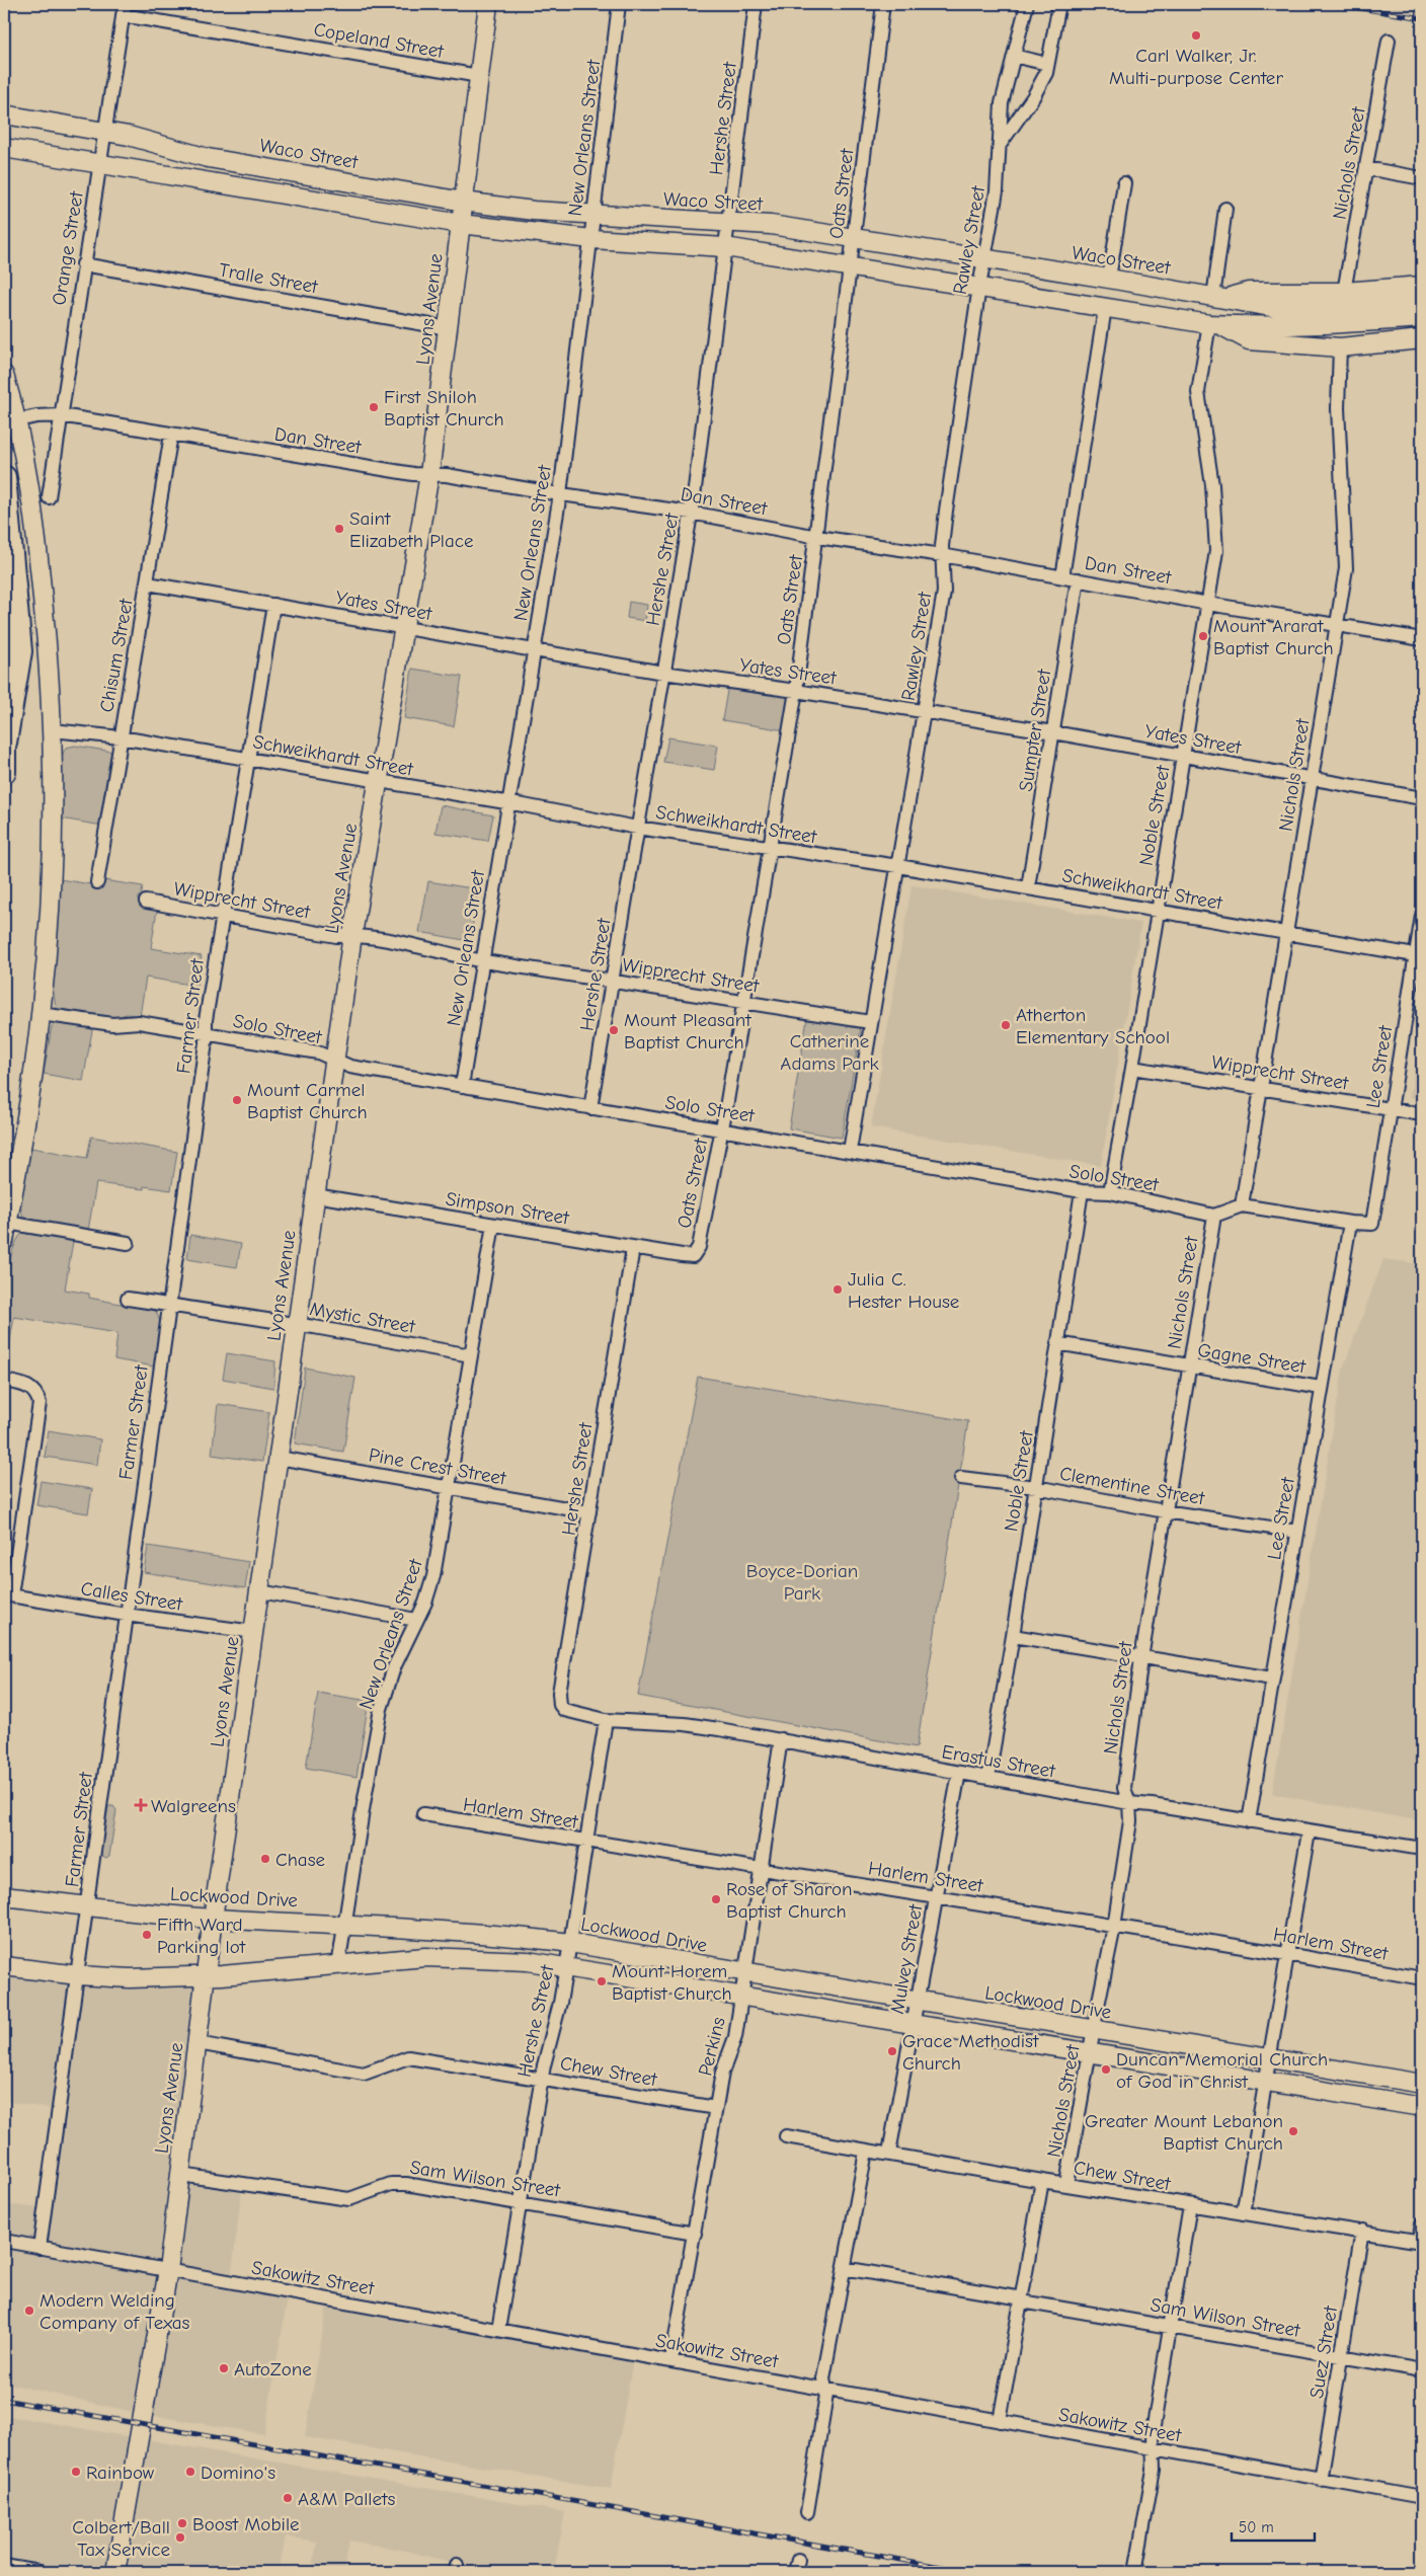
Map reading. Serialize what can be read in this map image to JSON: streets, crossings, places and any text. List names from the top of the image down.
{
  "streets": {
    "main road": ["Waco Street", "Lyons Avenue", "Lockwood Drive"],
    "street": [
      "Copeland Street",
      "Hershe Street",
      "New Orleans Street",
      "Nichols Street",
      "Oats Street",
      "Rawley Street",
      "Orange Street",
      "Tralle Street",
      "Dan Street",
      "Yates Street",
      "Chisum Street",
      "Sumpter Street",
      "Schweikhardt Street",
      "Noble Street",
      "Wipprecht Street",
      "Farmer Street",
      "Solo Street",
      "Lee Street",
      "Simpson Street",
      "Mystic Street",
      "Gagne Street",
      "Pine Crest Street",
      "Clementine Street",
      "Calles Street",
      "Erastus Street",
      "Harlem Street",
      "Mulvey Street",
      "Perkins",
      "Chew Street",
      "Sam Wilson Street",
      "Sakowitz Street",
      "Suez Street"
    ]
  },
  "crossings": [
    ["Copeland Street", "Orange Street"],
    ["Copeland Street", "Lyons Avenue"],
    ["Hershe Street", "Waco Street"],
    ["Hershe Street", "Dan Street"],
    ["Hershe Street", "Yates Street"],
    ["Hershe Street", "Schweikhardt Street"],
    ["Hershe Street", "Wipprecht Street"],
    ["Hershe Street", "Solo Street"],
    ["Hershe Street", "Simpson Street"],
    ["Hershe Street", "Pine Crest Street"],
    ["Hershe Street", "Erastus Street"],
    ["Hershe Street", "Harlem Street"],
    ["Hershe Street", "Lockwood Drive"],
    ["Hershe Street", "Chew Street"],
    ["Hershe Street", "Sam Wilson Street"],
    ["Hershe Street", "Sakowitz Street"],
    ["New Orleans Street", "Waco Street"],
    ["New Orleans Street", "Dan Street"],
    ["New Orleans Street", "Yates Street"],
    ["New Orleans Street", "Schweikhardt Street"],
    ["New Orleans Street", "Wipprecht Street"],
    ["New Orleans Street", "Solo Street"],
    ["New Orleans Street", "Simpson Street"],
    ["New Orleans Street", "Mystic Street"],
    ["New Orleans Street", "Pine Crest Street"],
    ["New Orleans Street", "Lockwood Drive"],
    ["Waco Street", "Oats Street"],
    ["Waco Street", "Rawley Street"],
    ["Waco Street", "Orange Street"],
    ["Waco Street", "Lyons Avenue"],
    ["Waco Street", "Noble Street"],
    ["Nichols Street", "Dan Street"],
    ["Nichols Street", "Yates Street"],
    ["Nichols Street", "Schweikhardt Street"],
    ["Nichols Street", "Wipprecht Street"],
    ["Nichols Street", "Solo Street"],
    ["Nichols Street", "Gagne Street"],
    ["Nichols Street", "Clementine Street"],
    ["Nichols Street", "Erastus Street"],
    ["Nichols Street", "Harlem Street"],
    ["Nichols Street", "Lockwood Drive"],
    ["Nichols Street", "Chew Street"],
    ["Nichols Street", "Sam Wilson Street"],
    ["Nichols Street", "Sakowitz Street"],
    ["Oats Street", "Dan Street"],
    ["Oats Street", "Yates Street"],
    ["Oats Street", "Schweikhardt Street"],
    ["Oats Street", "Wipprecht Street"],
    ["Oats Street", "Solo Street"],
    ["Oats Street", "Simpson Street"],
    ["Rawley Street", "Dan Street"],
    ["Rawley Street", "Yates Street"],
    ["Rawley Street", "Schweikhardt Street"],
    ["Rawley Street", "Wipprecht Street"],
    ["Rawley Street", "Solo Street"],
    ["Orange Street", "Tralle Street"],
    ["Orange Street", "Dan Street"],
    ["Tralle Street", "Lyons Avenue"],
    ["Lyons Avenue", "Dan Street"],
    ["Lyons Avenue", "Yates Street"],
    ["Lyons Avenue", "Schweikhardt Street"],
    ["Lyons Avenue", "Wipprecht Street"],
    ["Lyons Avenue", "Solo Street"],
    ["Lyons Avenue", "Simpson Street"],
    ["Lyons Avenue", "Mystic Street"],
    ["Lyons Avenue", "Pine Crest Street"],
    ["Lyons Avenue", "Calles Street"],
    ["Lyons Avenue", "Lockwood Drive"],
    ["Lyons Avenue", "Chew Street"],
    ["Lyons Avenue", "Sam Wilson Street"],
    ["Lyons Avenue", "Sakowitz Street"],
    ["Dan Street", "Chisum Street"],
    ["Dan Street", "Sumpter Street"],
    ["Dan Street", "Noble Street"],
    ["Yates Street", "Chisum Street"],
    ["Yates Street", "Sumpter Street"],
    ["Yates Street", "Noble Street"],
    ["Yates Street", "Farmer Street"],
    ["Chisum Street", "Schweikhardt Street"],
    ["Sumpter Street", "Schweikhardt Street"],
    ["Schweikhardt Street", "Noble Street"],
    ["Schweikhardt Street", "Farmer Street"],
    ["Schweikhardt Street", "Lee Street"],
    ["Noble Street", "Wipprecht Street"],
    ["Noble Street", "Solo Street"],
    ["Noble Street", "Gagne Street"],
    ["Noble Street", "Clementine Street"],
    ["Noble Street", "Erastus Street"],
    ["Wipprecht Street", "Farmer Street"],
    ["Wipprecht Street", "Lee Street"],
    ["Farmer Street", "Solo Street"],
    ["Farmer Street", "Mystic Street"],
    ["Farmer Street", "Calles Street"],
    ["Farmer Street", "Lockwood Drive"],
    ["Farmer Street", "Sakowitz Street"],
    ["Lee Street", "Gagne Street"],
    ["Lee Street", "Clementine Street"],
    ["Lee Street", "Erastus Street"],
    ["Erastus Street", "Mulvey Street"],
    ["Erastus Street", "Perkins"],
    ["Harlem Street", "Mulvey Street"],
    ["Harlem Street", "Perkins"],
    ["Lockwood Drive", "Mulvey Street"],
    ["Lockwood Drive", "Perkins"],
    ["Mulvey Street", "Chew Street"],
    ["Perkins", "Chew Street"],
    ["Perkins", "Sam Wilson Street"],
    ["Perkins", "Sakowitz Street"],
    ["Chew Street", "Suez Street"],
    ["Sam Wilson Street", "Suez Street"],
    ["Sakowitz Street", "Suez Street"]
  ],
  "parks": ["Catherine Adams Park", "Boyce-Dorian Park"],
  "places": {
    "other": [
      "Carl Walker, Jr. Multi-purpose Center",
      "First Shiloh Baptist Church",
      "Saint Elizabeth Place",
      "Mount Ararat Baptist Church",
      "Atherton Elementary School",
      "Mount Pleasant Baptist Church",
      "Mount Carmel Baptist Church",
      "Julia C. Hester House",
      "Chase",
      "Rose of Sharon Baptist Church",
      "Fifth Ward Parking lot",
      "Mount Horem Baptist Church",
      "Grace Methodist Church",
      "Duncan Memorial Church of God in Christ",
      "Greater Mount Lebanon Baptist Church",
      "Modern Welding Company of Texas",
      "AutoZone",
      "Rainbow",
      "Domino's",
      "A&M Pallets",
      "Boost Mobile",
      "Colbert/Ball Tax Service"
    ],
    "health": ["Walgreens"]
  },
  "scale_bar": "50 m"
}
